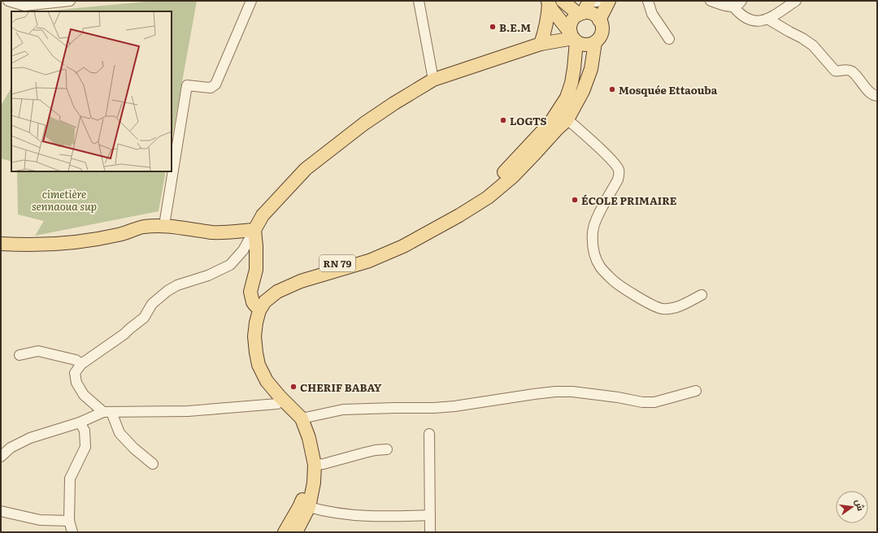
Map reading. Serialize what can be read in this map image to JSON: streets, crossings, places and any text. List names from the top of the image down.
{
  "streets": {
    "main road": ["RN 79"]
  },
  "parks": ["cimetière sennaoua sup"],
  "places": [
    "B.E.M",
    "Mosquée Ettaouba",
    "LOGTS",
    "ÉCOLE PRIMAIRE",
    "CHERIF BABAY"
  ],
  "north": "right"
}
